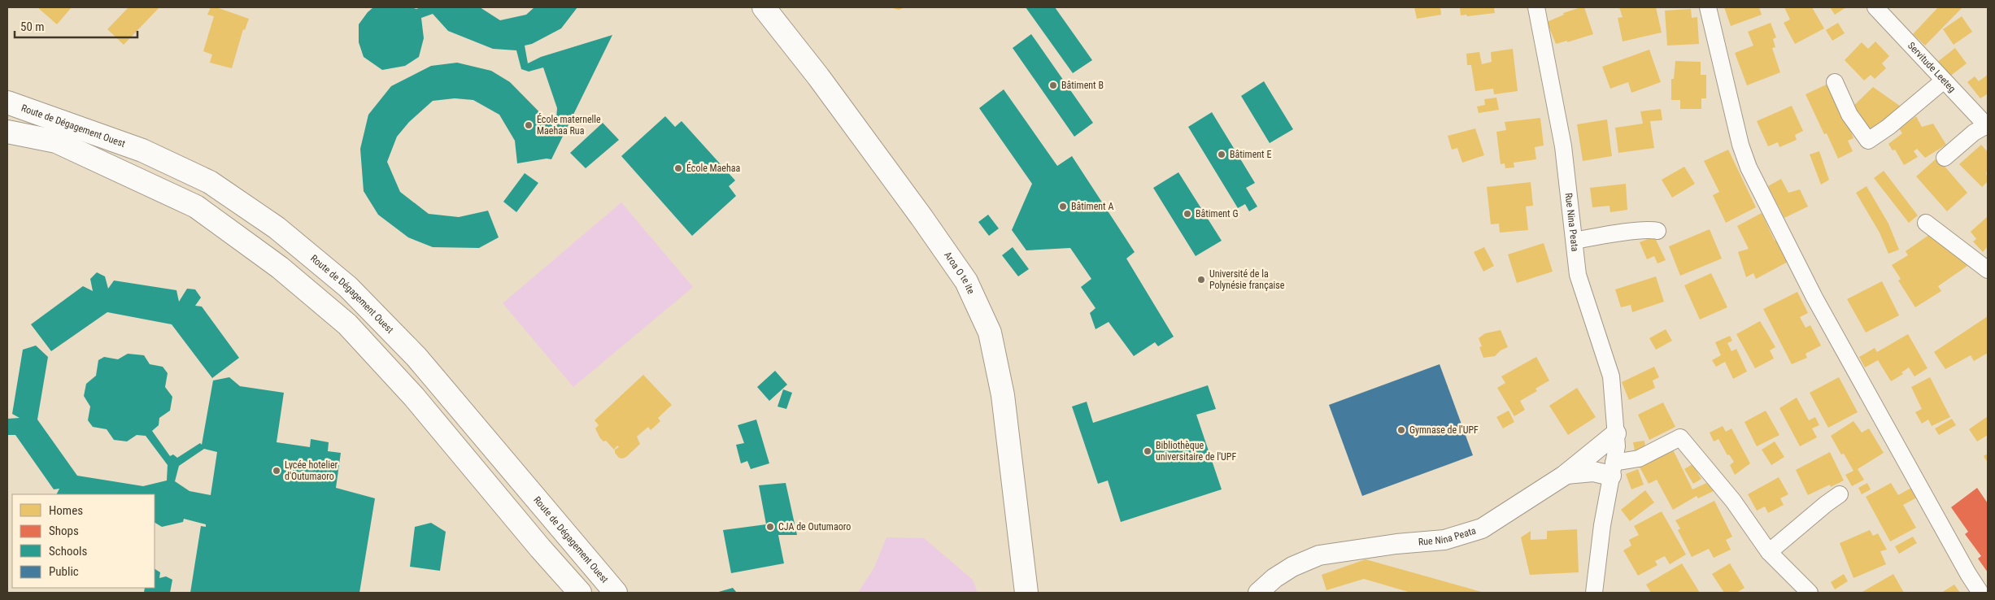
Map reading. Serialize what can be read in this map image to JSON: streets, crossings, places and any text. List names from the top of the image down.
{
  "streets": {
    "main road": ["Route de Dégagement Ouest", "Aroa O te ite"],
    "street": ["Servitude Leeteg", "Rue Nina Peata"]
  },
  "places": [
    "Bâtiment B",
    "École maternelle Maehaa Rua",
    "Bâtiment E",
    "École Maehaa",
    "Bâtiment A",
    "Bâtiment G",
    "Université de la Polynésie française",
    "Gymnase de l'UPF",
    "Bibliothèque universitaire de l'UPF",
    "Lycée hotelier d'Outumaoro",
    "CJA de Outumaoro"
  ],
  "legend": [
    "Homes",
    "Shops",
    "Schools",
    "Public"
  ],
  "scale_bar": "50 m"
}
